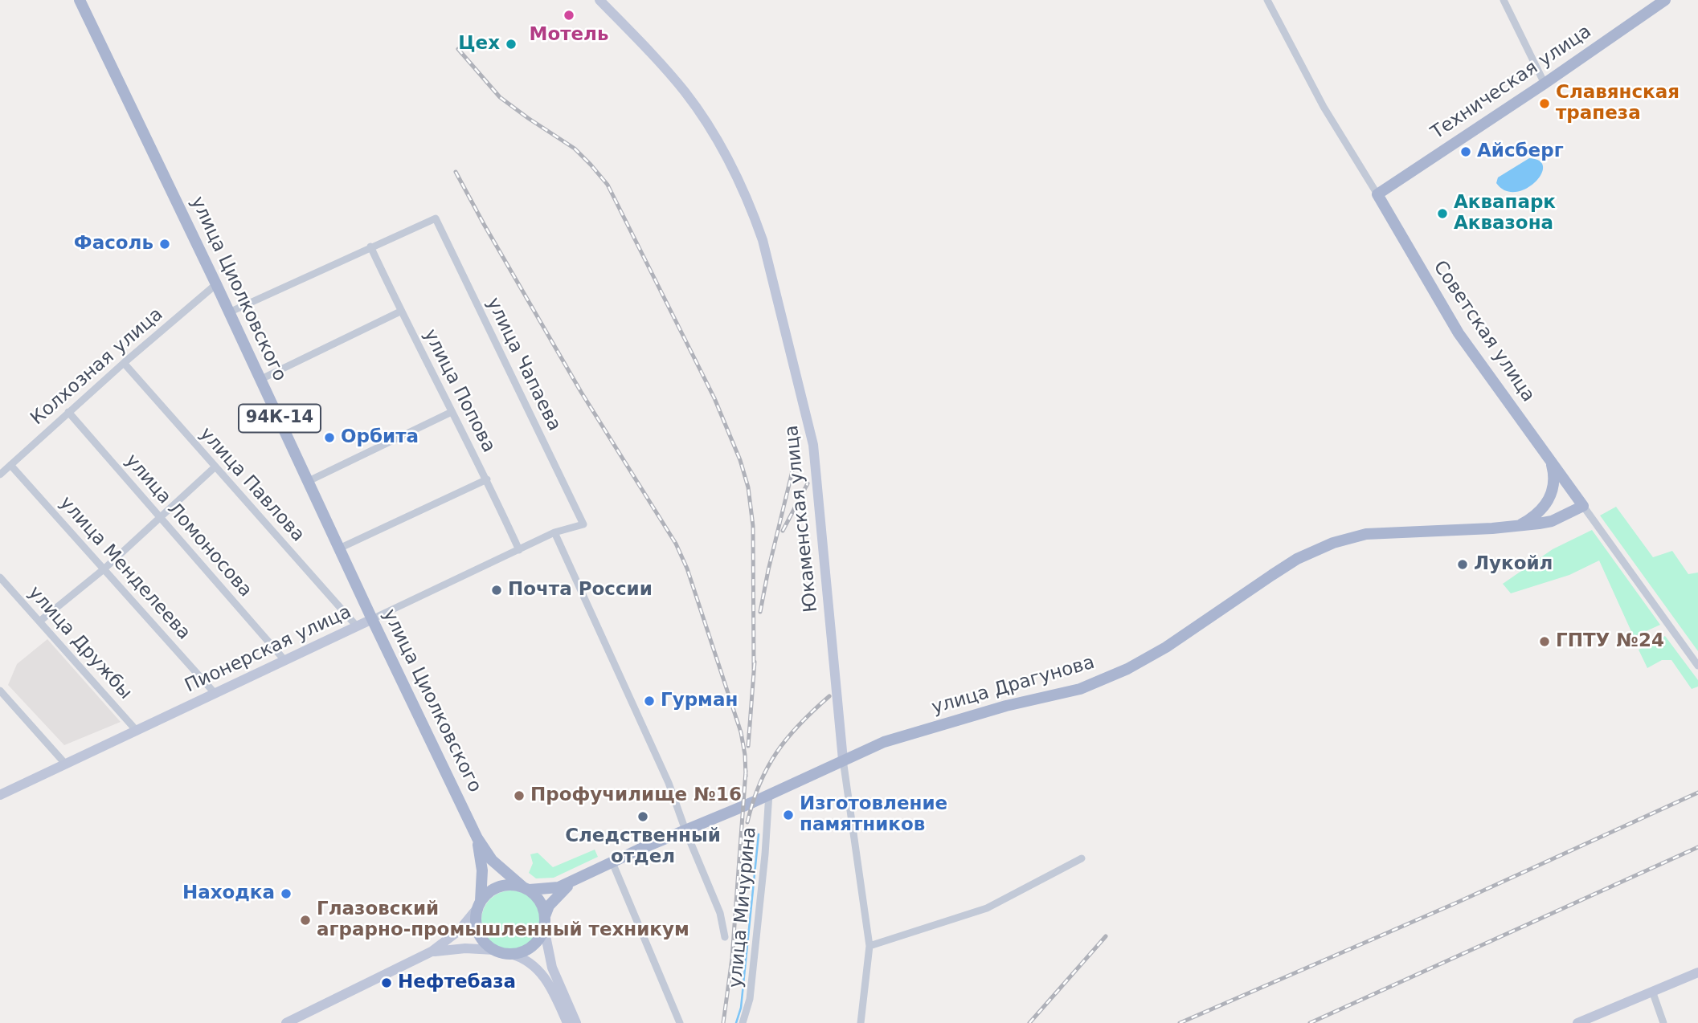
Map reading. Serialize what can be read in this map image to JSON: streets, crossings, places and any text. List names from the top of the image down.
{
  "streets": {
    "main road": [
      "Техническая улица",
      "улица Циолковского",
      "Советская улица",
      "94К-14",
      "улица Драгунова"
    ],
    "street": [
      "улица Чапаева",
      "Колхозная улица",
      "улица Попова",
      "улица Павлова",
      "Юкаменская улица",
      "улица Ломоносова",
      "улица Менделеева",
      "улица Дружбы",
      "Пионерская улица",
      "улица Мичурина"
    ]
  },
  "crossings": [
    ["Техническая улица", "Советская улица"],
    ["улица Циолковского", "Колхозная улица"],
    ["улица Циолковского", "Пионерская улица"],
    ["улица Циолковского", "улица Драгунова"],
    ["Советская улица", "улица Драгунова"],
    ["улица Чапаева", "улица Попова"],
    ["улица Чапаева", "Пионерская улица"],
    ["Колхозная улица", "улица Павлова"],
    ["Колхозная улица", "улица Ломоносова"],
    ["Колхозная улица", "улица Менделеева"],
    ["улица Попова", "Пионерская улица"],
    ["улица Павлова", "Пионерская улица"],
    ["Юкаменская улица", "улица Драгунова"],
    ["улица Ломоносова", "Пионерская улица"],
    ["улица Менделеева", "Пионерская улица"],
    ["улица Дружбы", "Пионерская улица"],
    ["улица Драгунова", "улица Мичурина"]
  ],
  "places": [
    "Мотель",
    "Цех",
    "Славянская трапеза",
    "Айсберг",
    "Аквапарк Аквазона",
    "Фасоль",
    "Орбита",
    "Лукойл",
    "Почта России",
    "ГПТУ №24",
    "Гурман",
    "Профучилище №16",
    "Изготовление памятников",
    "Следственный отдел",
    "Находка",
    "Глазовский аграрно-промышленный техникум",
    "Нефтебаза"
  ]
}
